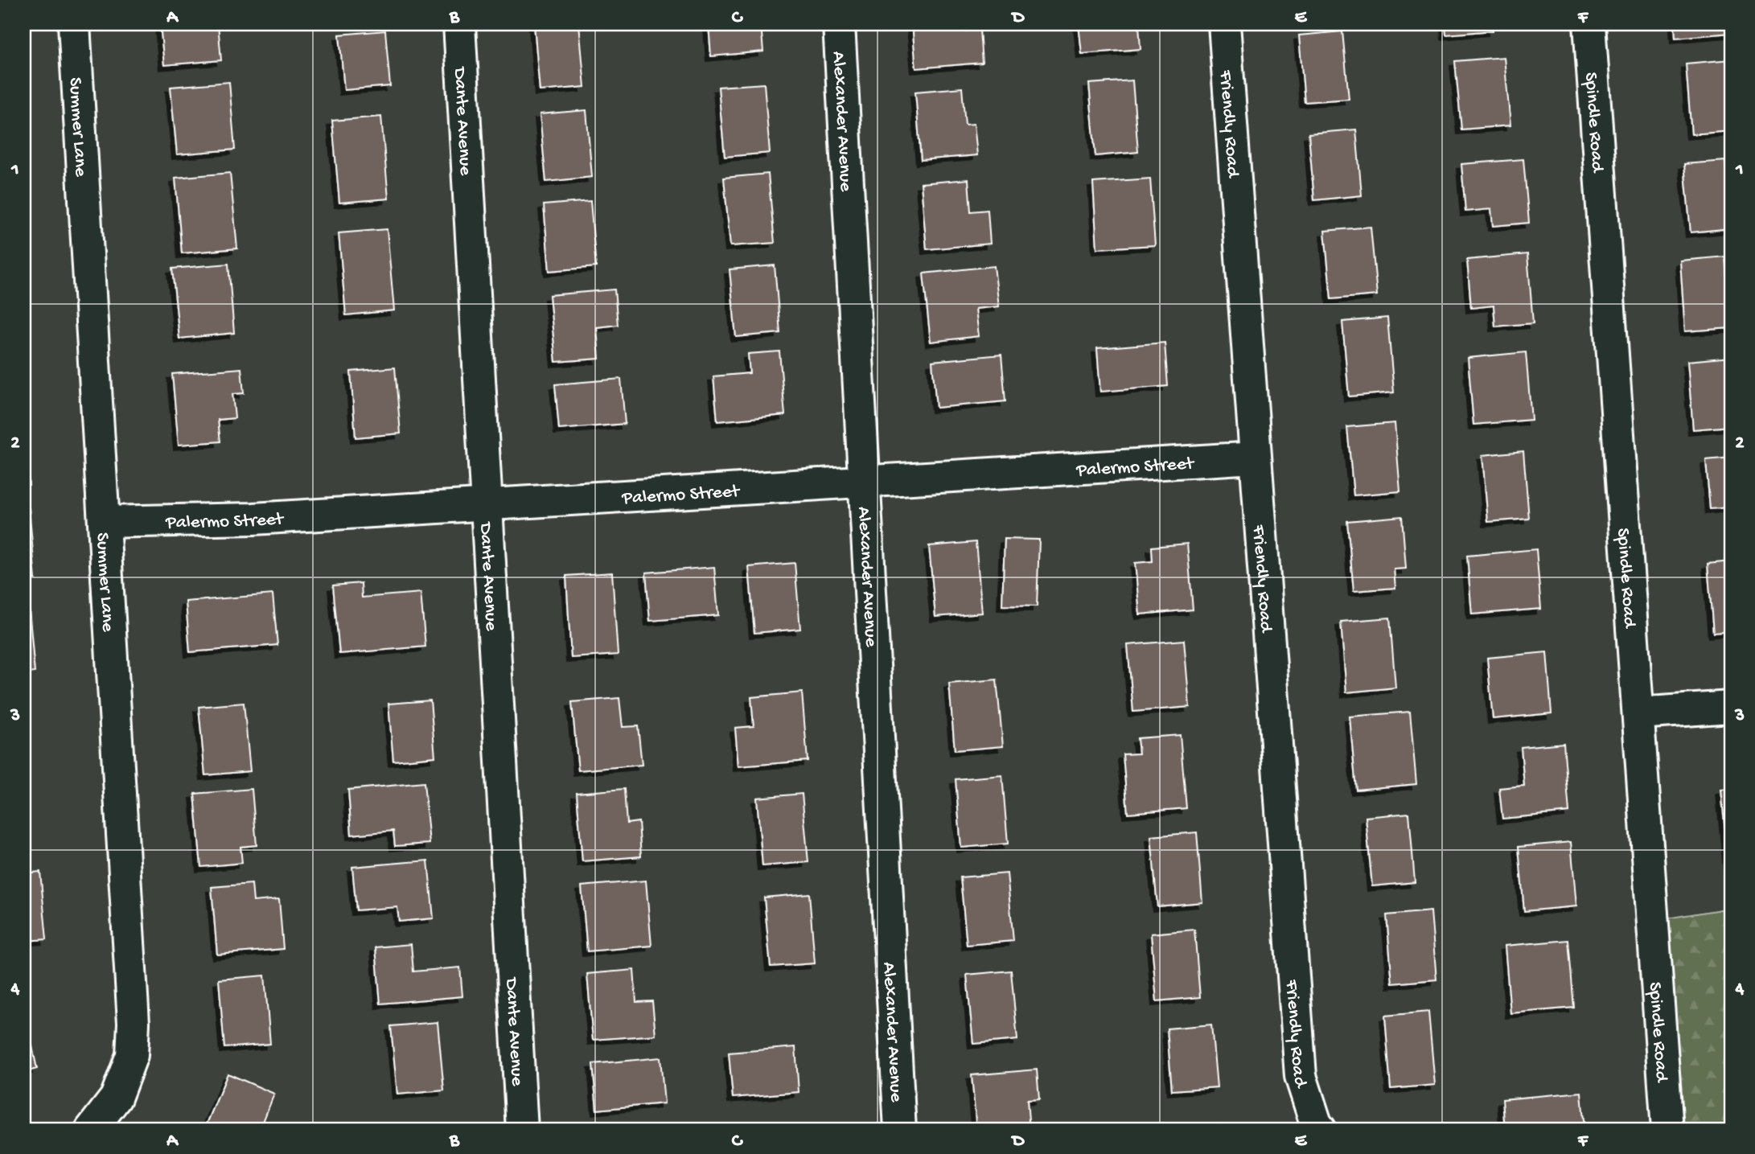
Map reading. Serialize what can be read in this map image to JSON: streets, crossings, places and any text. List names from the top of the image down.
{
  "streets": {
    "street": [
      "Dante Avenue",
      "Alexander Avenue",
      "Spindle Road",
      "Friendly Road",
      "Summer Lane",
      "Palermo Street"
    ]
  },
  "crossings": [
    ["Dante Avenue", "Palermo Street"],
    ["Alexander Avenue", "Palermo Street"],
    ["Friendly Road", "Palermo Street"],
    ["Summer Lane", "Palermo Street"]
  ],
  "grid": {
    "columns": [
      "A",
      "B",
      "C",
      "D",
      "E",
      "F"
    ],
    "rows": [
      "1",
      "2",
      "3",
      "4"
    ]
  }
}
